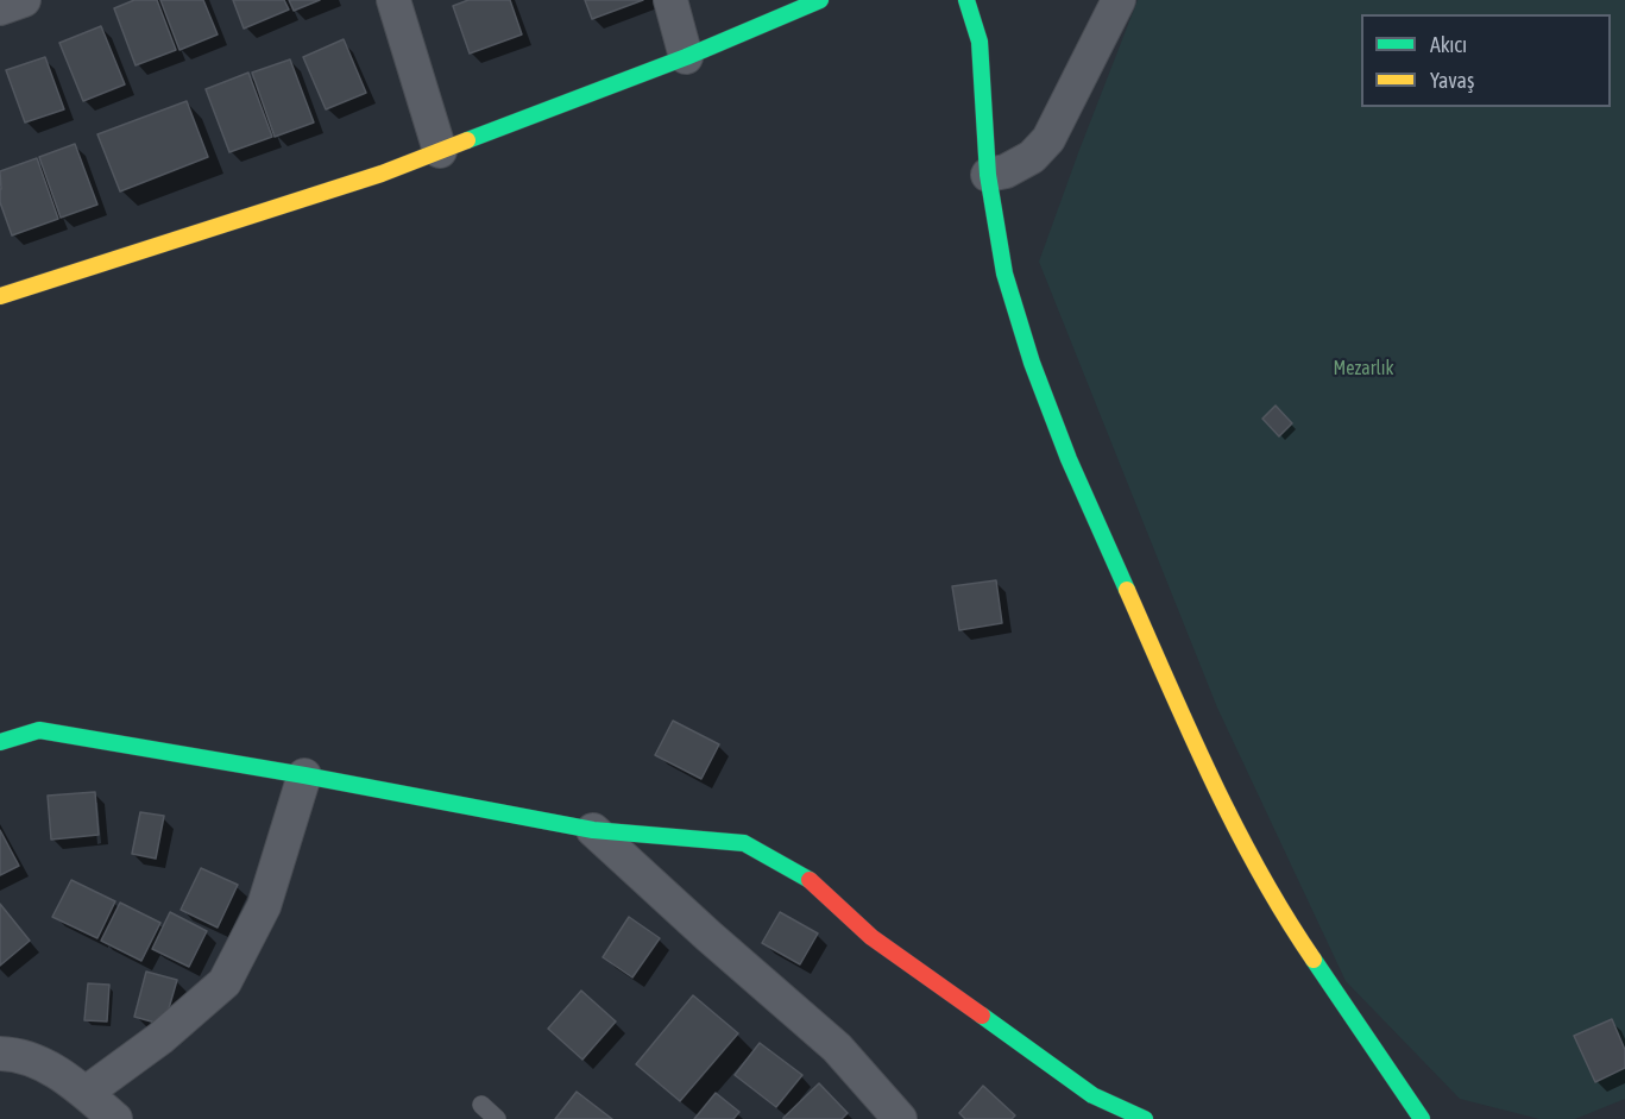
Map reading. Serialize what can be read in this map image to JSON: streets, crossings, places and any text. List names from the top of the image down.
{
  "parks": ["Mezarlık"],
  "legend": ["Akıcı", "Yavaş"]
}
